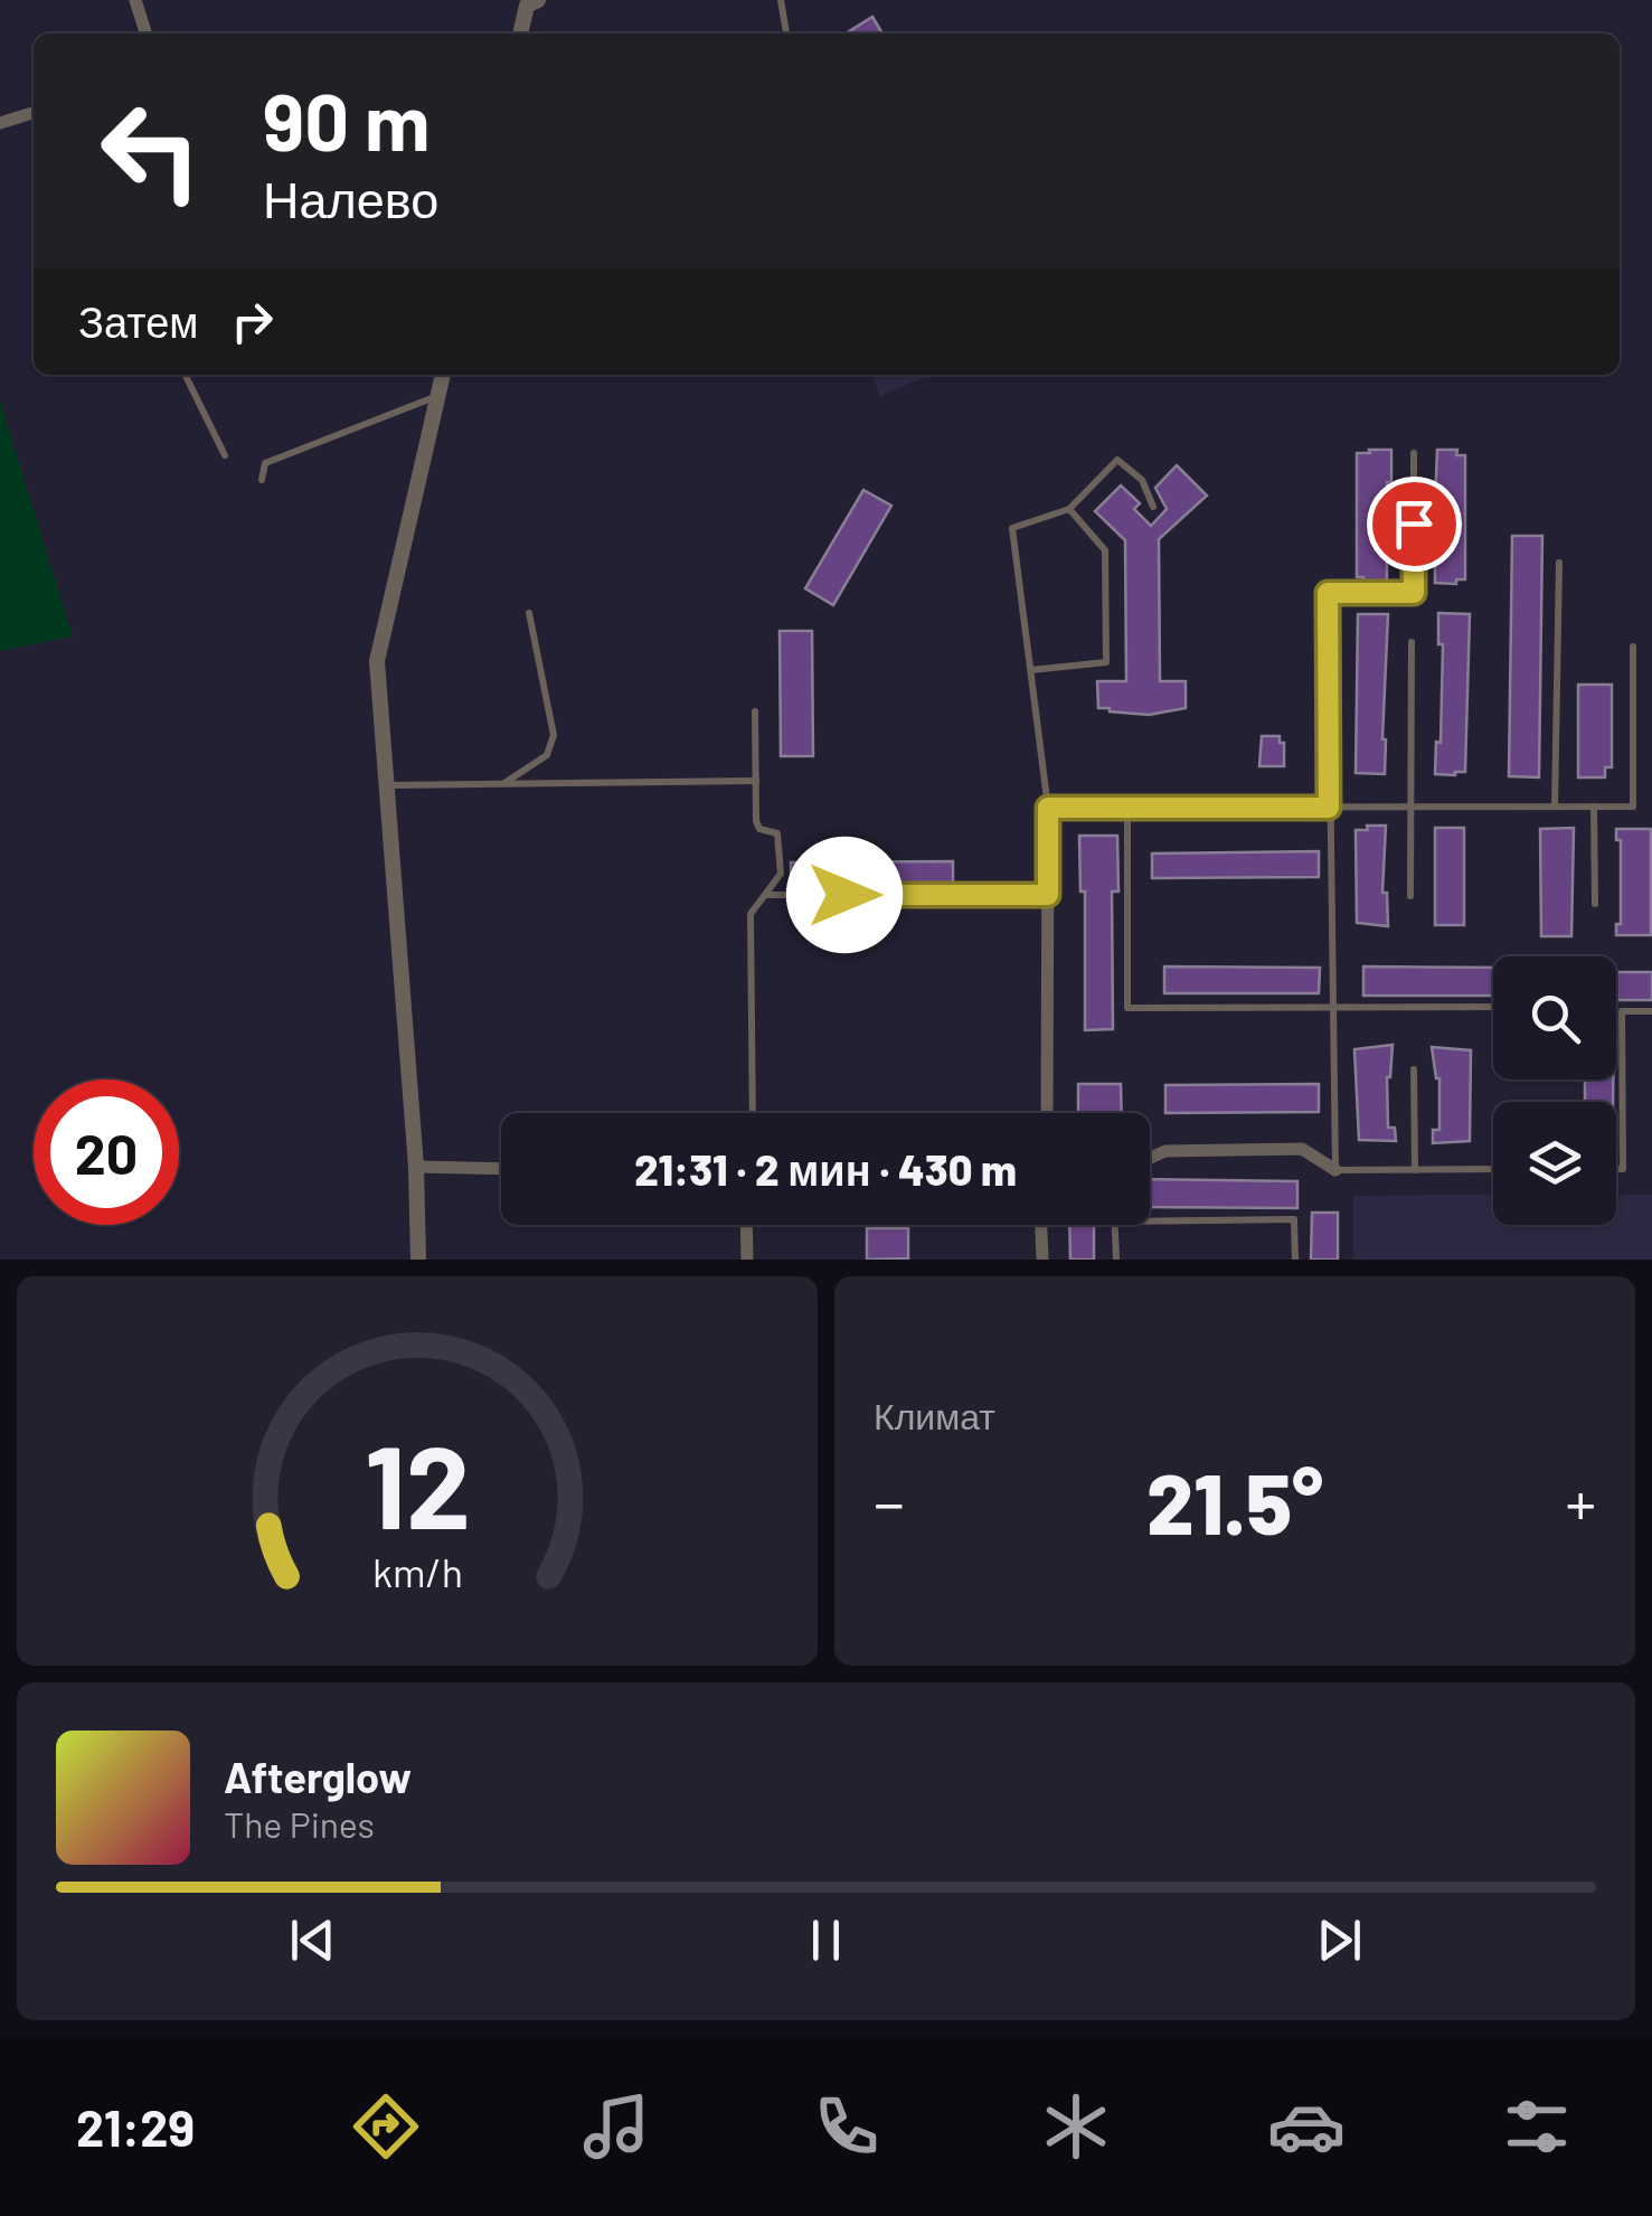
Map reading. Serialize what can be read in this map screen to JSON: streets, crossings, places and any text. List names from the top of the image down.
{
  "page": {
    "turn": ["90 m", "Налево"],
    "then": "Затем",
    "limit": "20",
    "trip": "21:31 · 2 мин · 430 m",
    "tile": "Климат",
    "heat": ["−", "21.5°", "+"],
    "song": ["Afterglow", "The Pines"],
    "tabs": "21:29",
    "gauge": ["12", "km/h"]
  }
}
